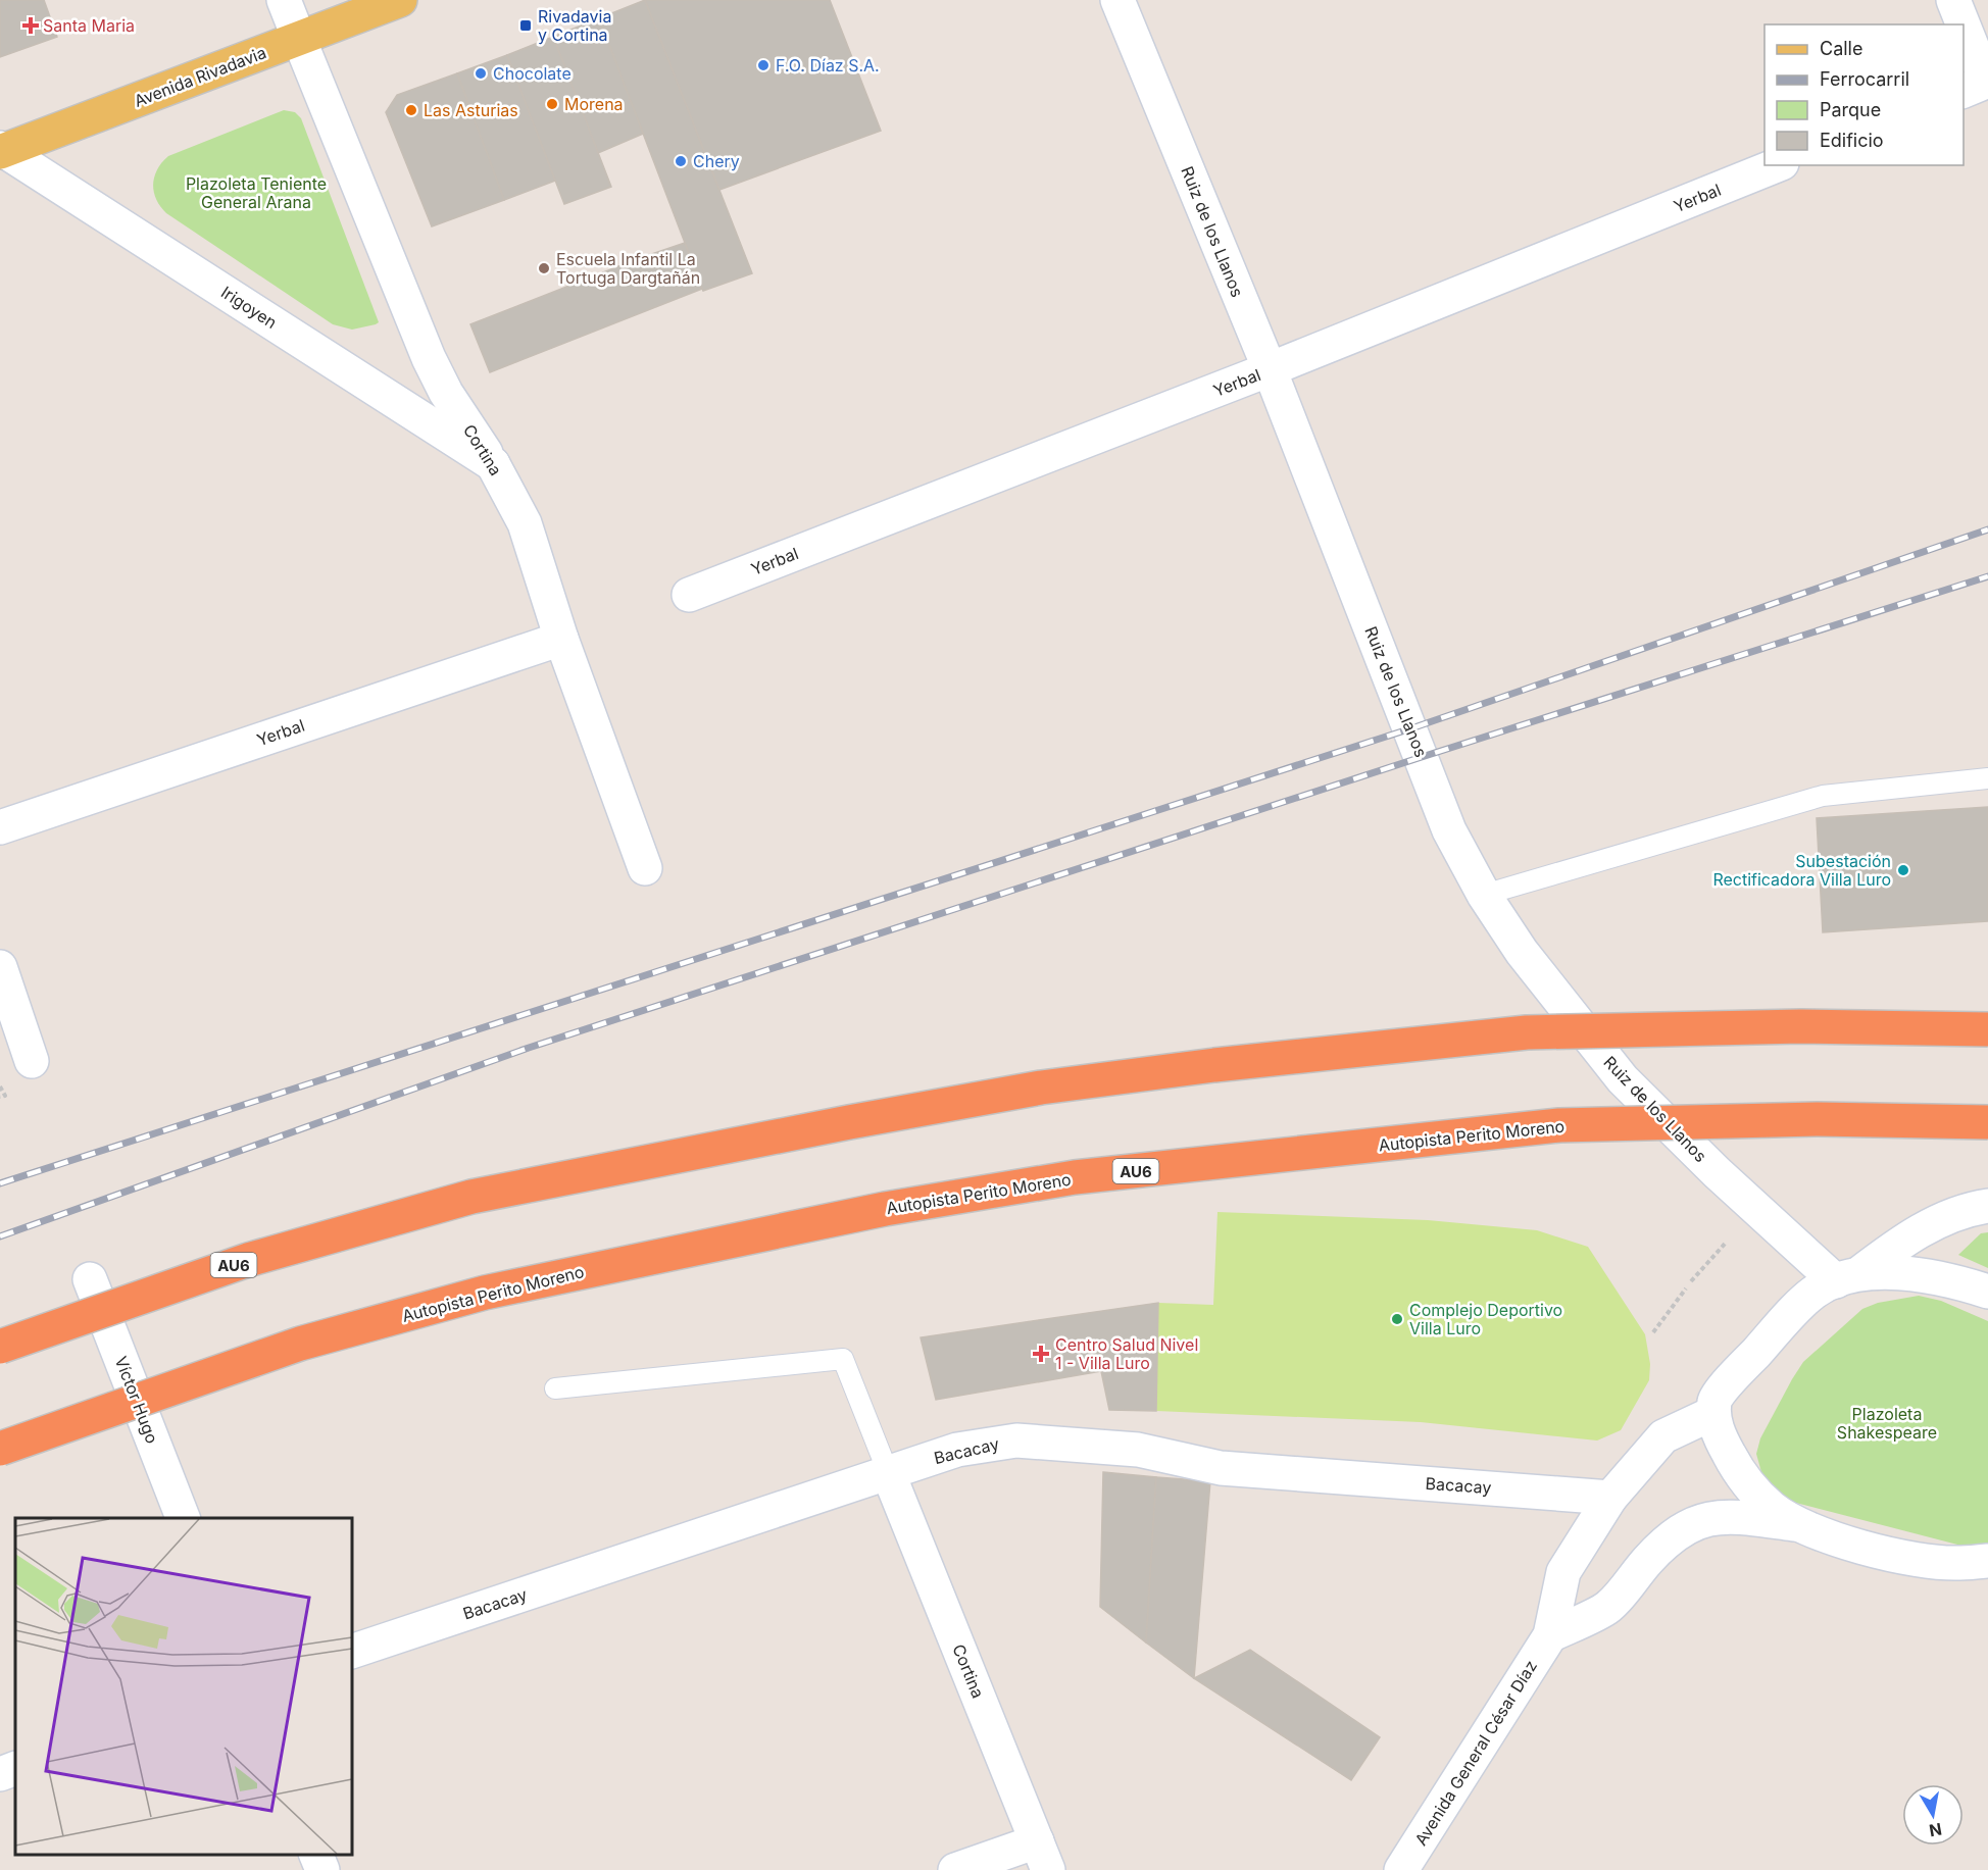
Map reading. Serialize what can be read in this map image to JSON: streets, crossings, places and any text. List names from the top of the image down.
{
  "streets": {
    "highway": ["Autopista Perito Moreno", "AU6"],
    "main road": ["Avenida Rivadavia"],
    "street": [
      "Yerbal",
      "Ruiz de los Llanos",
      "Irigoyen",
      "Cortina",
      "Víctor Hugo",
      "Bacacay",
      "Avenida General César Díaz"
    ]
  },
  "crossings": [
    ["Avenida Rivadavia", "Irigoyen"],
    ["Avenida Rivadavia", "Cortina"],
    ["Yerbal", "Ruiz de los Llanos"],
    ["Yerbal", "Cortina"],
    ["Irigoyen", "Cortina"],
    ["Cortina", "Bacacay"],
    ["Bacacay", "Avenida General César Díaz"]
  ],
  "parks": ["Plazoleta Teniente General Arana", "Plazoleta Shakespeare"],
  "places": {
    "health": ["Santa Maria", "Centro Salud Nivel 1 - Villa Luro"],
    "transit": ["Rivadavia y Cortina"],
    "other": [
      "F.O. Díaz S.A.",
      "Chocolate",
      "Morena",
      "Las Asturias",
      "Chery",
      "Escuela Infantil La Tortuga Dargtañán",
      "Subestación Rectificadora Villa Luro",
      "Complejo Deportivo Villa Luro"
    ]
  },
  "legend": [
    "Calle",
    "Ferrocarril",
    "Parque",
    "Edificio"
  ],
  "north": "bottom"
}
